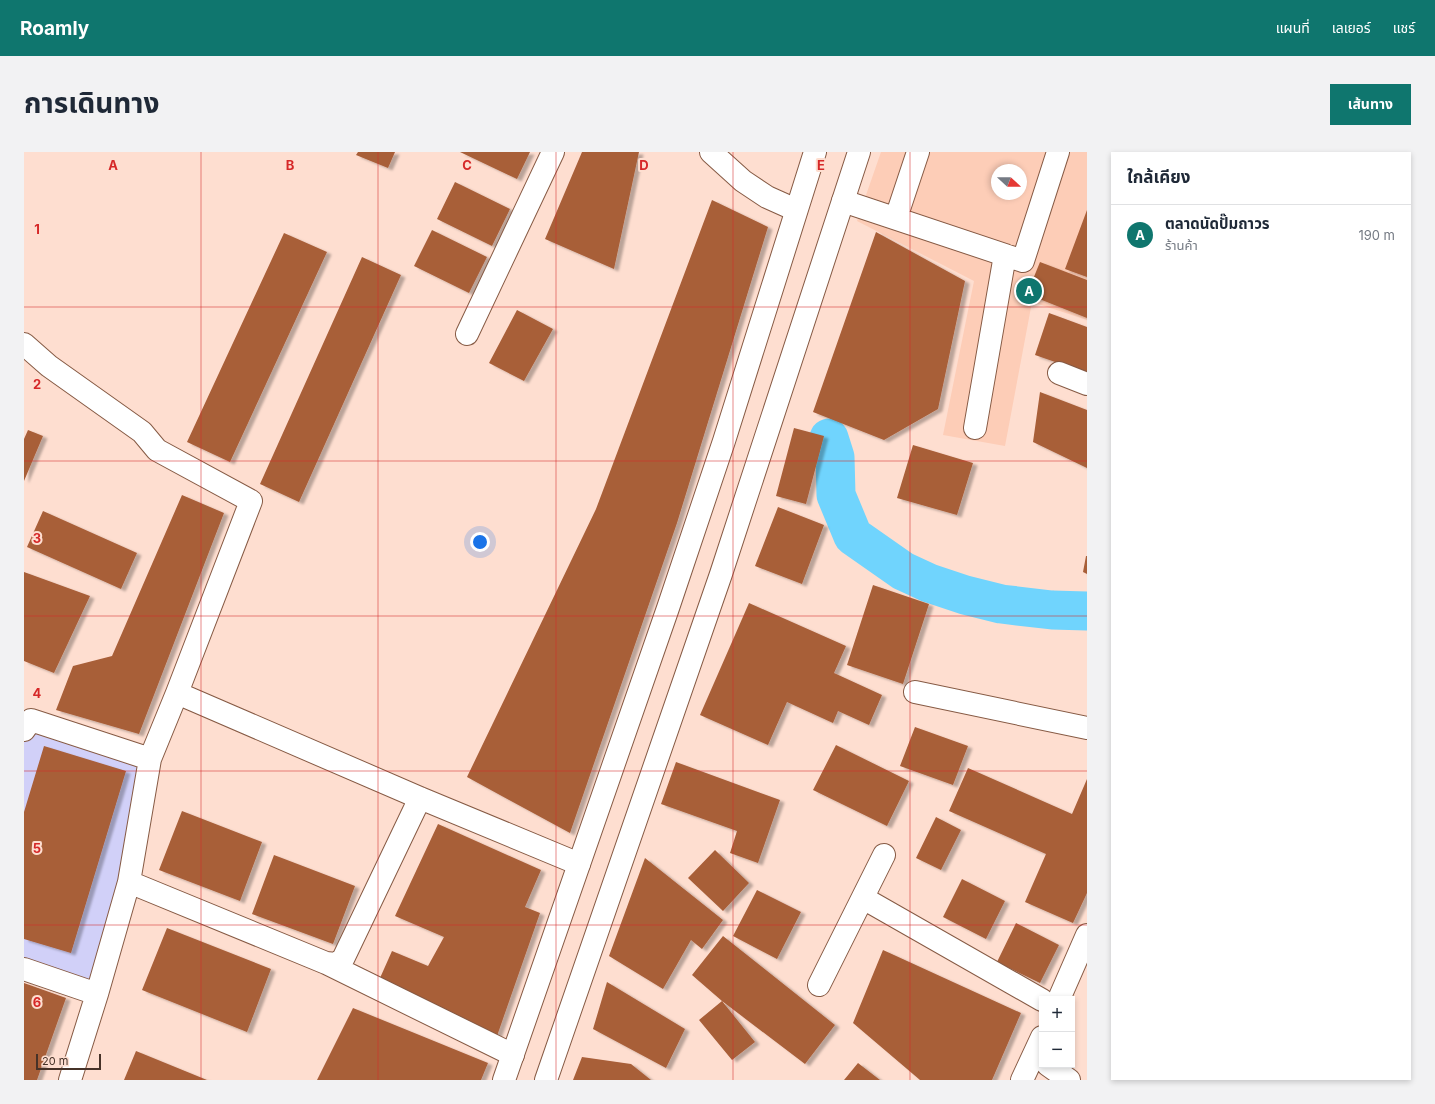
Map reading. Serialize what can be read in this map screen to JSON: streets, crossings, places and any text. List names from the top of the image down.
{
  "scale_bar": "20 m",
  "north": "right",
  "page": {
    "header": "Roamly",
    "nav": ["แผนที่", "เลเยอร์", "แชร์"],
    "title": "การเดินทาง",
    "buttons": "เส้นทาง",
    "heading": "ใกล้เคียง",
    "list": [
      {
        "mark": "A",
        "name": "ตลาดนัดปั๊มถาวร",
        "note": "ร้านค้า",
        "value": "190 m"
      }
    ],
    "pins": "A",
    "map_buttons": ["+", "−"],
    "scale": "20 m"
  },
  "grid": {
    "columns": [
      "A",
      "B",
      "C",
      "D",
      "E"
    ],
    "rows": [
      "1",
      "2",
      "3",
      "4",
      "5",
      "6"
    ]
  }
}
